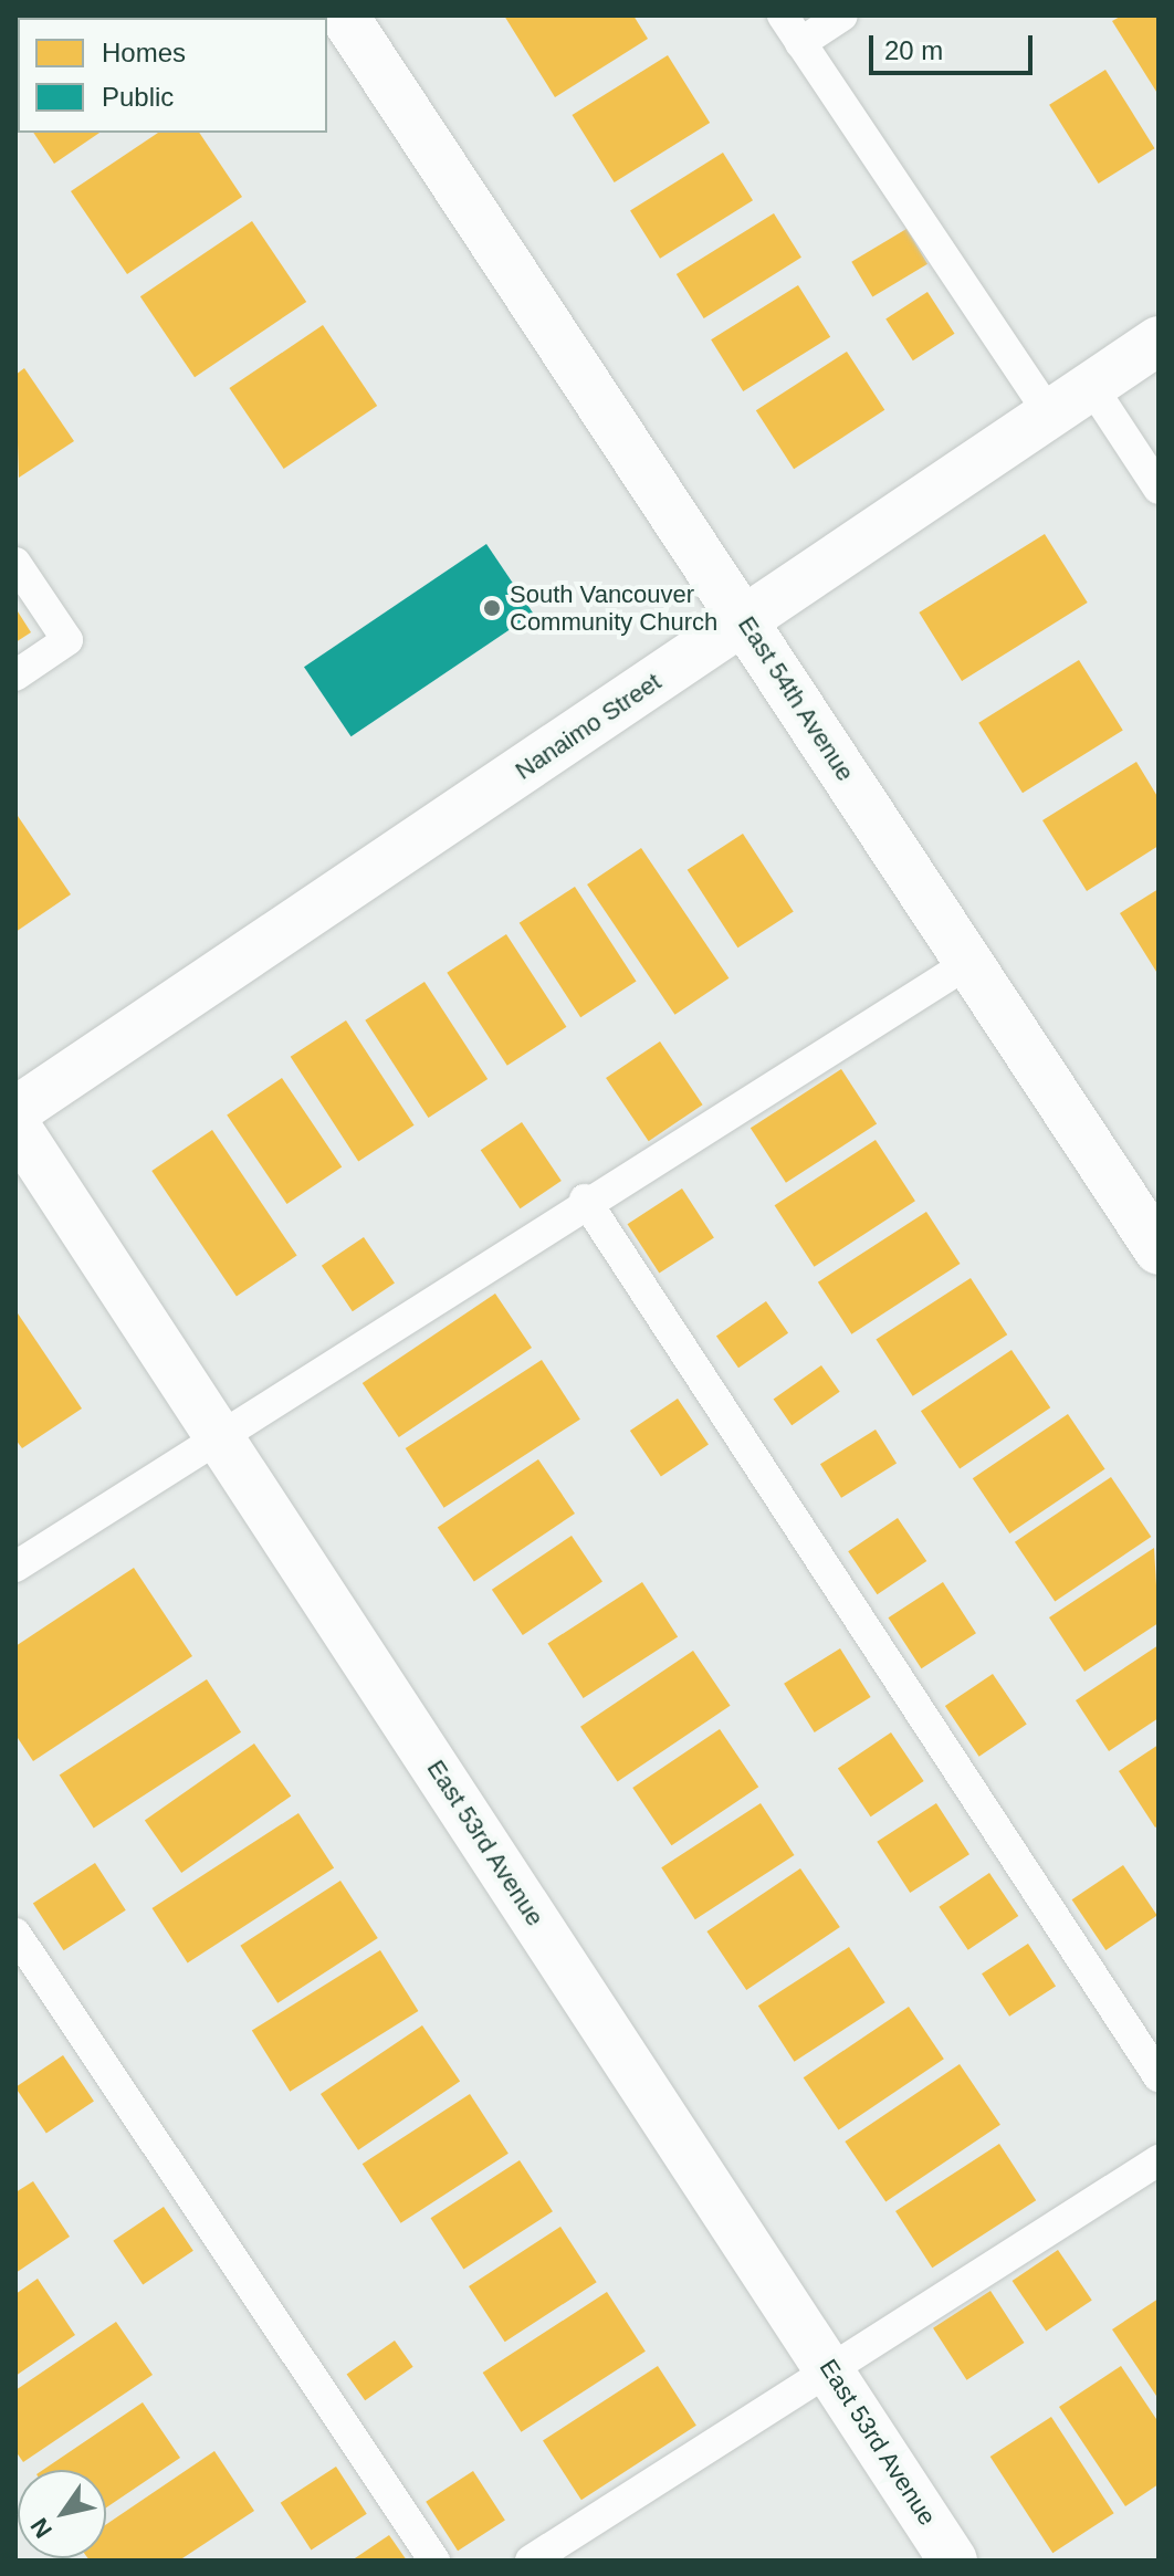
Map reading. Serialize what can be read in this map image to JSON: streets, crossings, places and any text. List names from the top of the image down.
{
  "streets": {
    "street": ["East 54th Avenue", "Nanaimo Street", "East 53rd Avenue"]
  },
  "crossings": [
    ["East 54th Avenue", "Nanaimo Street"]
  ],
  "places": ["South Vancouver Community Church"],
  "legend": ["Homes", "Public"],
  "scale_bar": "20 m",
  "north": "bottom left"
}
